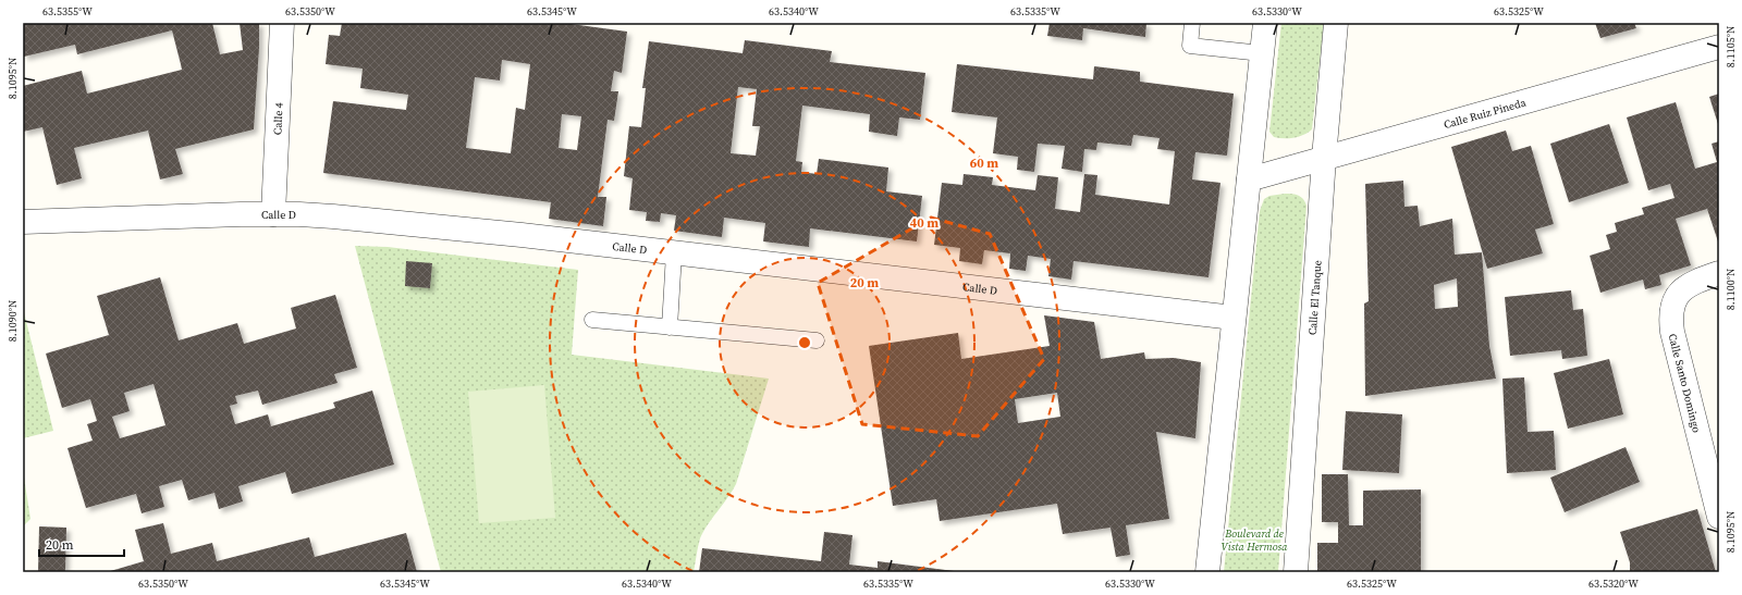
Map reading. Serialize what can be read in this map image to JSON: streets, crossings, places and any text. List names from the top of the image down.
{
  "streets": {
    "street": [
      "Calle Ruiz Pineda",
      "Calle 4",
      "Calle D",
      "Calle El Tanque",
      "Calle Santo Domingo"
    ]
  },
  "crossings": [
    ["Calle Ruiz Pineda", "Calle El Tanque"],
    ["Calle 4", "Calle D"]
  ],
  "parks": ["Boulevard de Vista Hermosa"],
  "scale_bar": "20 m",
  "coordinates": [
    "63.5355°W",
    "63.5350°W",
    "63.5345°W",
    "63.5340°W",
    "63.5335°W",
    "63.5330°W",
    "63.5325°W",
    "8.1105°N",
    "8.1095°N",
    "8.1100°N",
    "8.1090°N",
    "63.5320°W"
  ],
  "rings": ["60 m", "40 m", "20 m"]
}
